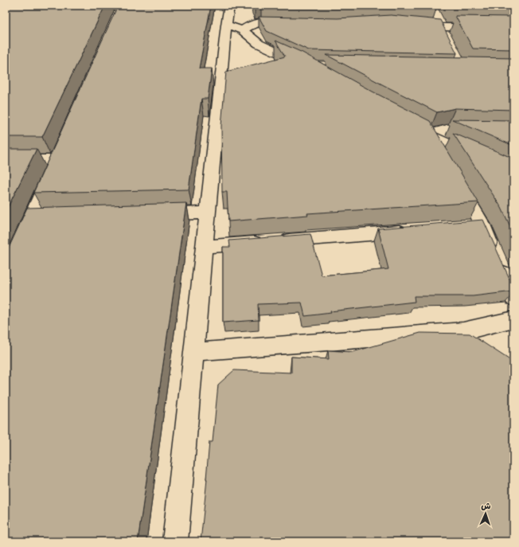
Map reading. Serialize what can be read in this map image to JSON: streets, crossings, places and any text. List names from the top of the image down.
{
  "north": "top"
}
